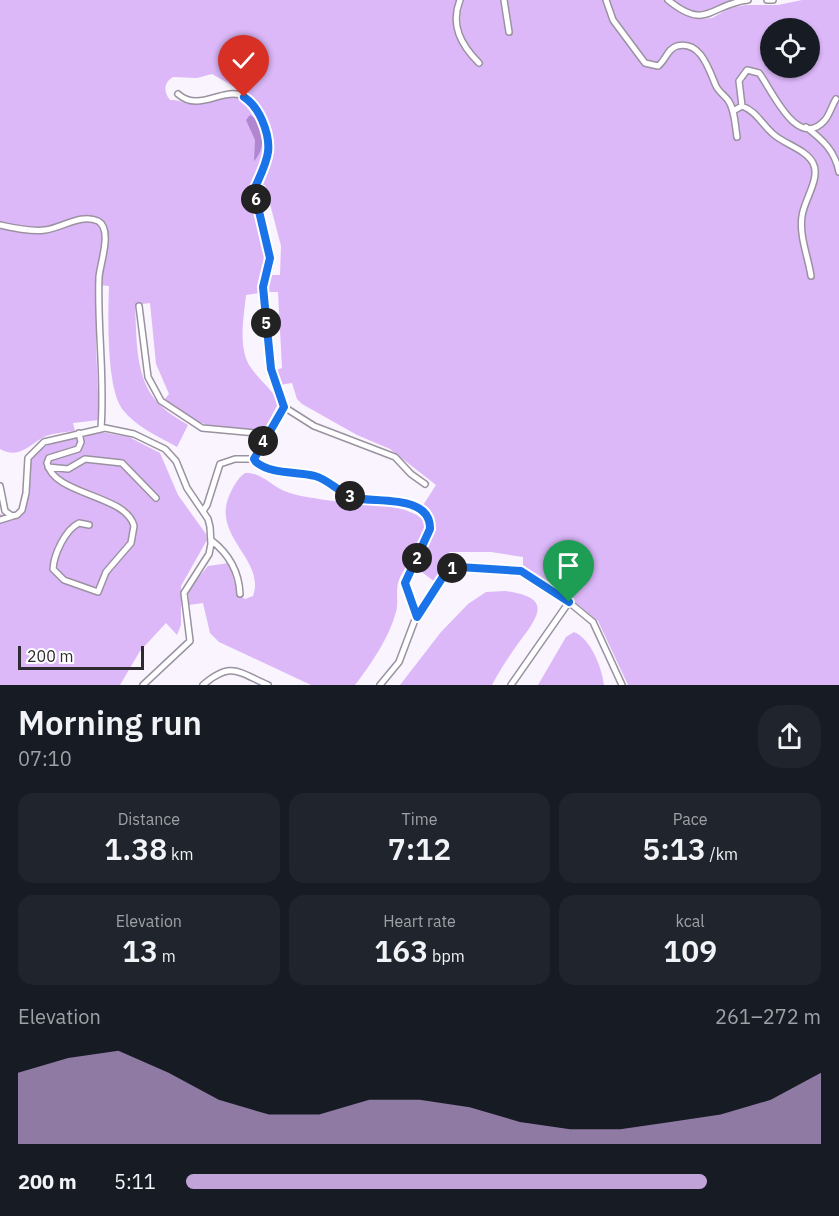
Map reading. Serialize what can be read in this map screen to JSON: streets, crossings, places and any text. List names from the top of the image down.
{
  "scale_bar": "200 m",
  "page": {
    "pins": [
      "6",
      "5",
      "4",
      "3",
      "2",
      "1"
    ],
    "scale": "200 m",
    "heading": ["Morning run", "07:10"],
    "stats": [
      ["Distance", "1.38 km"],
      ["Time", "7:12"],
      ["Pace", "5:13 /km"],
      ["Elevation", "13 m"],
      ["Heart rate", "163 bpm"],
      ["kcal", "109"]
    ],
    "chart": ["Elevation", "261–272 m"],
    "list": [
      {
        "name": "200 m",
        "note": "5:11"
      }
    ]
  }
}
